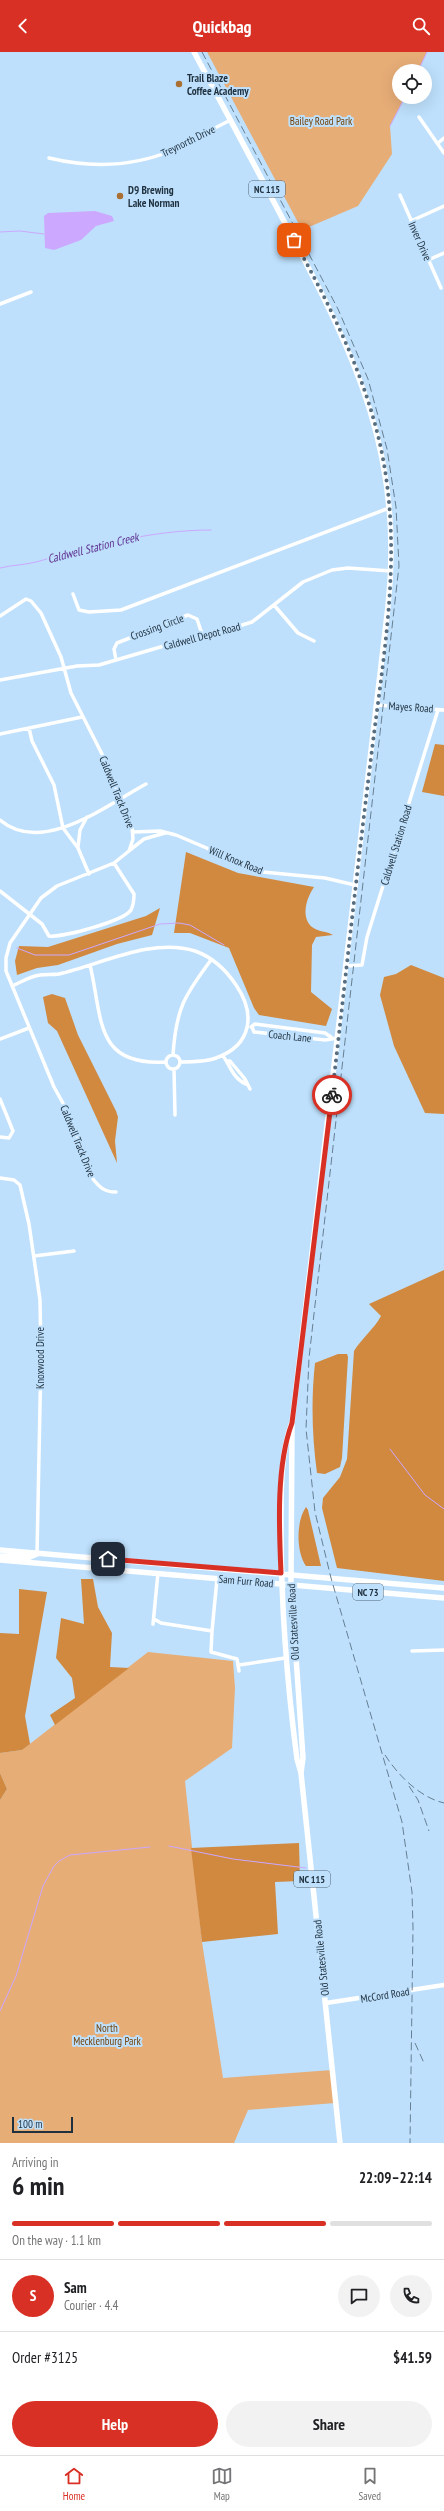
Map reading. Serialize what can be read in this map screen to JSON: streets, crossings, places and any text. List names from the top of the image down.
{
  "streets": {
    "main road": [
      "NC 115",
      "Sam Furr Road",
      "NC 73",
      "Old Statesville Road"
    ],
    "street": [
      "Treynorth Drive",
      "Inver Drive",
      "Crossing Circle",
      "Caldwell Depot Road",
      "Mayes Road",
      "Caldwell Track Drive",
      "Caldwell Station Road",
      "Will Knox Road",
      "Coach Lane",
      "Knoxwood Drive",
      "McCord Road"
    ]
  },
  "crossings": [
    ["Treynorth Drive", "Old Statesville Road"],
    ["Crossing Circle", "Caldwell Depot Road"],
    ["Caldwell Depot Road", "Caldwell Track Drive"],
    ["Caldwell Depot Road", "Old Statesville Road"],
    ["Mayes Road", "Caldwell Station Road"],
    ["Mayes Road", "Old Statesville Road"],
    ["Caldwell Track Drive", "Will Knox Road"],
    ["Caldwell Station Road", "Old Statesville Road"],
    ["Will Knox Road", "Old Statesville Road"],
    ["Coach Lane", "Old Statesville Road"],
    ["Knoxwood Drive", "Sam Furr Road"],
    ["Sam Furr Road", "Old Statesville Road"],
    ["Old Statesville Road", "McCord Road"]
  ],
  "water": ["Caldwell Station Creek"],
  "parks": ["Bailey Road Park", "North Mecklenburg Park"],
  "places": ["Trail Blaze Coffee Academy", "D9 Brewing Lake Norman"],
  "scale_bar": "100 m",
  "page": {
    "header": "Quickbag",
    "scale": "100 m",
    "heading": ["6 min", "Arriving in", "22:09–22:14"],
    "panel": [
      "Sam",
      "Courier · 4.4",
      "Order #3125",
      "$41.59"
    ],
    "bar": "On the way · 1.1 km",
    "round": "S",
    "buttons": ["Help", "Share"],
    "tabs": ["Home", "Map", "Saved"]
  }
}
